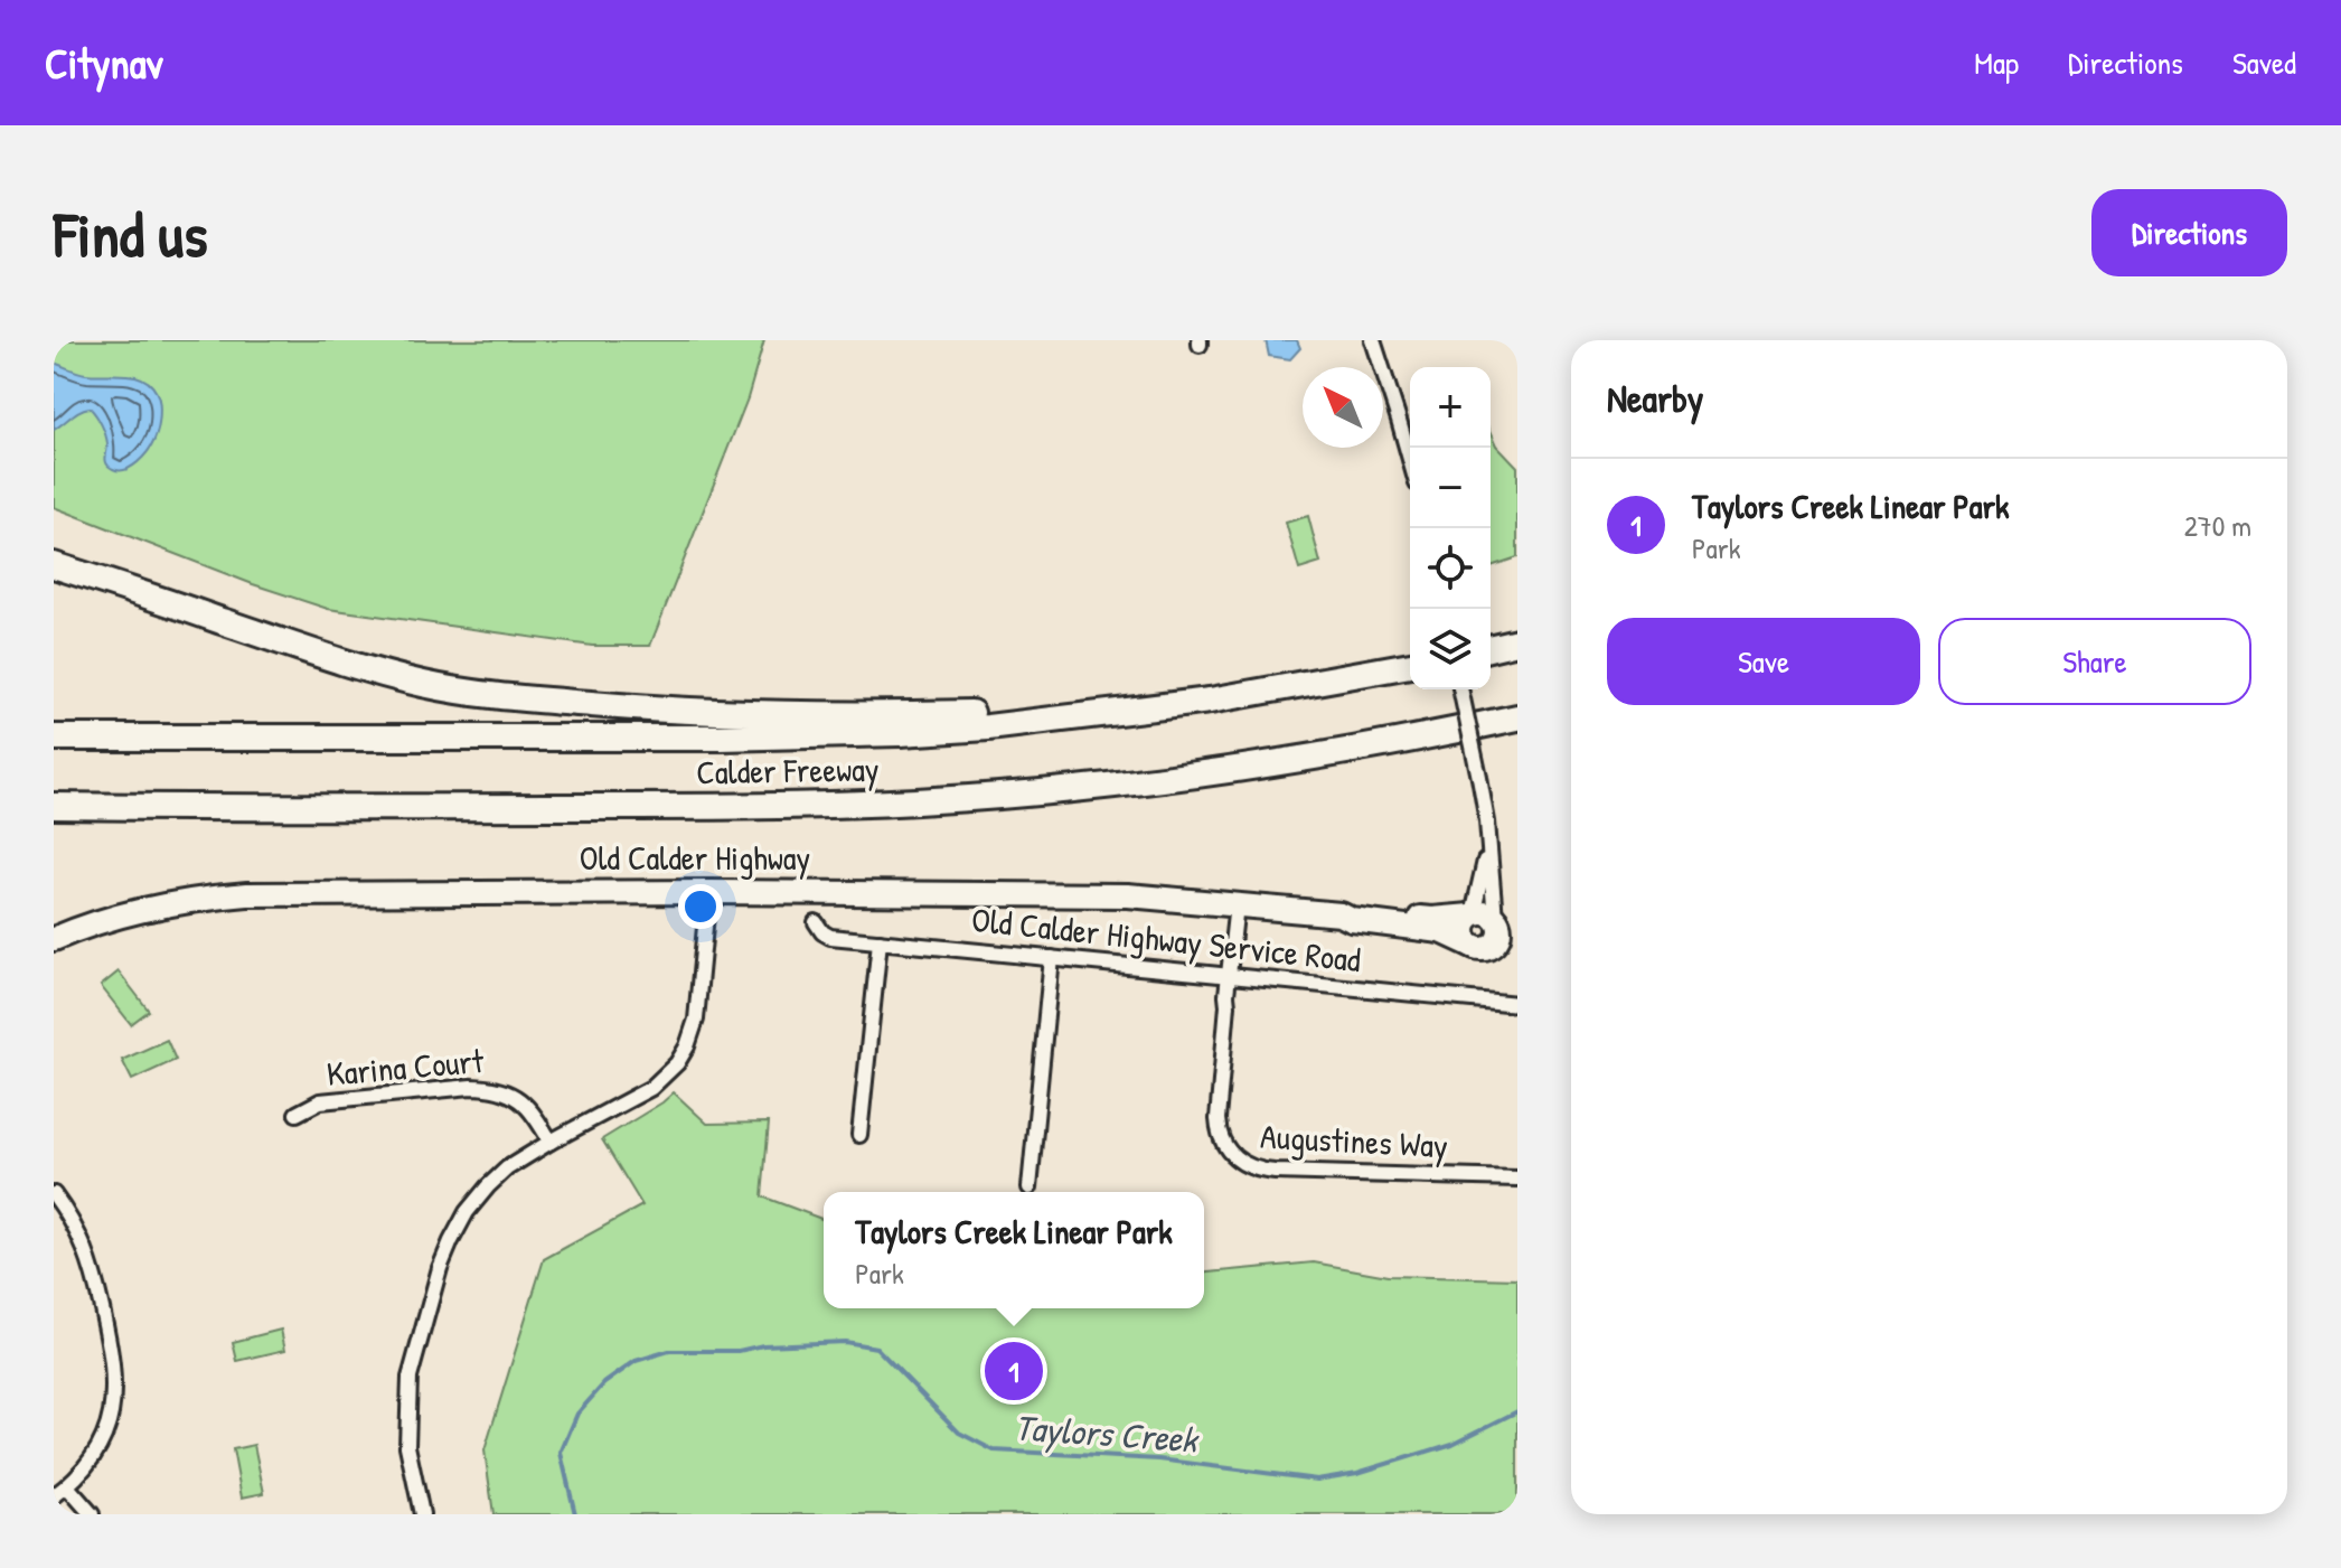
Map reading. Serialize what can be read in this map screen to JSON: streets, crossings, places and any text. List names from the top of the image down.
{
  "streets": {
    "highway": ["Calder Freeway"],
    "main road": ["Old Calder Highway"],
    "street": ["Old Calder Highway Service Road", "Karina Court", "Augustines Way"]
  },
  "crossings": [
    ["Old Calder Highway", "Augustines Way"],
    ["Old Calder Highway Service Road", "Augustines Way"]
  ],
  "water": ["Taylors Creek"],
  "north": "top left",
  "page": {
    "header": "Citynav",
    "nav": ["Map", "Directions", "Saved"],
    "buttons": [
      "Directions",
      ["Save", "Share"]
    ],
    "title": "Find us",
    "heading": "Nearby",
    "map_buttons": ["+", "−"],
    "list": [
      {
        "mark": "1",
        "name": "Taylors Creek Linear Park",
        "note": "Park",
        "value": "270 m"
      }
    ],
    "popup": ["Taylors Creek Linear Park", "Park"],
    "pins": "1"
  }
}
